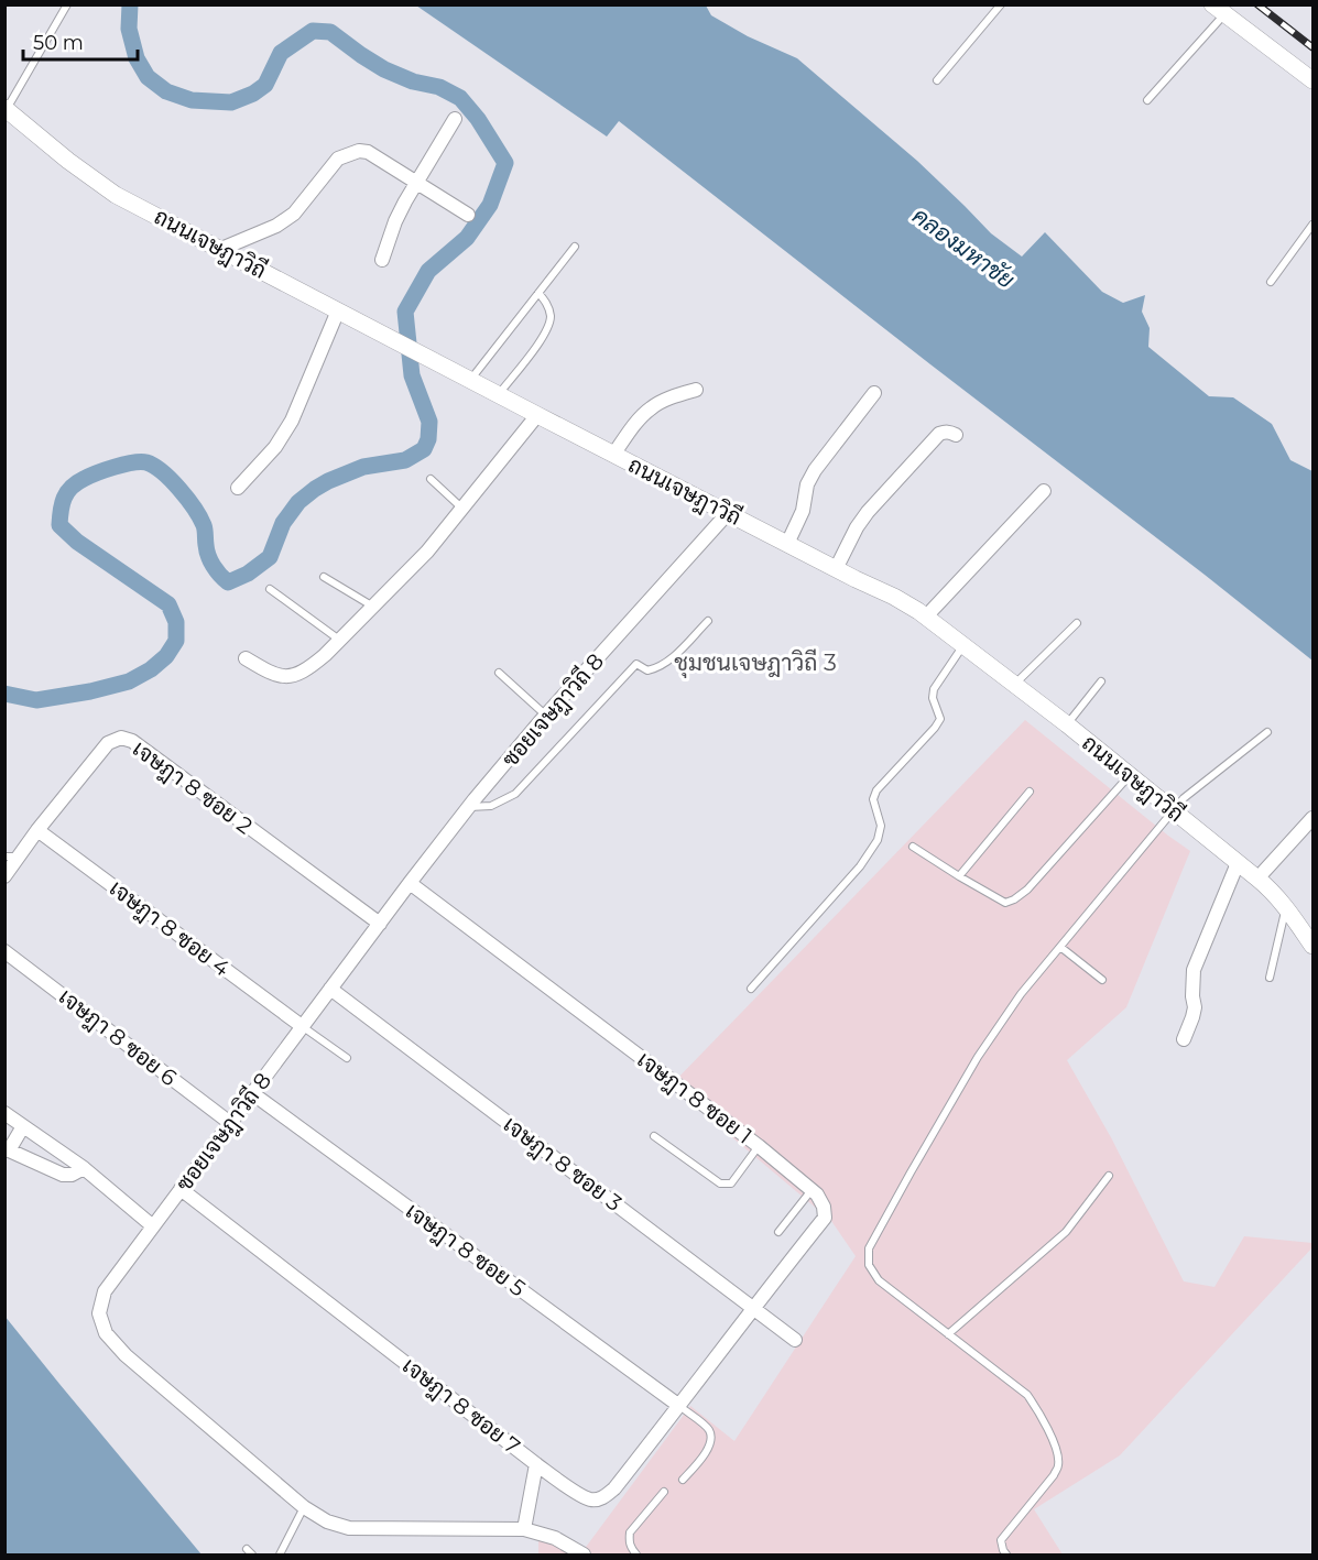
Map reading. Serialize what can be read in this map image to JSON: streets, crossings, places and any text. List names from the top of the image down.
{
  "streets": {
    "street": [
      "ถนนเจษฎาวิถี",
      "ซอยเจษฎาวิถี 8",
      "เจษฎา 8 ซอย 2",
      "เจษฎา 8 ซอย 4",
      "เจษฎา 8 ซอย 6",
      "เจษฎา 8 ซอย 1",
      "เจษฎา 8 ซอย 3",
      "เจษฎา 8 ซอย 5",
      "เจษฎา 8 ซอย 7"
    ]
  },
  "crossings": [
    ["ถนนเจษฎาวิถี", "ซอยเจษฎาวิถี 8"],
    ["ซอยเจษฎาวิถี 8", "เจษฎา 8 ซอย 2"],
    ["ซอยเจษฎาวิถี 8", "เจษฎา 8 ซอย 4"],
    ["ซอยเจษฎาวิถี 8", "เจษฎา 8 ซอย 6"],
    ["ซอยเจษฎาวิถี 8", "เจษฎา 8 ซอย 1"],
    ["ซอยเจษฎาวิถี 8", "เจษฎา 8 ซอย 3"],
    ["ซอยเจษฎาวิถี 8", "เจษฎา 8 ซอย 5"],
    ["ซอยเจษฎาวิถี 8", "เจษฎา 8 ซอย 7"],
    ["เจษฎา 8 ซอย 2", "เจษฎา 8 ซอย 4"],
    ["เจษฎา 8 ซอย 1", "เจษฎา 8 ซอย 3"],
    ["เจษฎา 8 ซอย 1", "เจษฎา 8 ซอย 7"],
    ["เจษฎา 8 ซอย 5", "เจษฎา 8 ซอย 7"]
  ],
  "districts": ["ชุมชนเจษฎาวิถี 3"],
  "water": ["คลองมหาชัย"],
  "scale_bar": "50 m"
}
